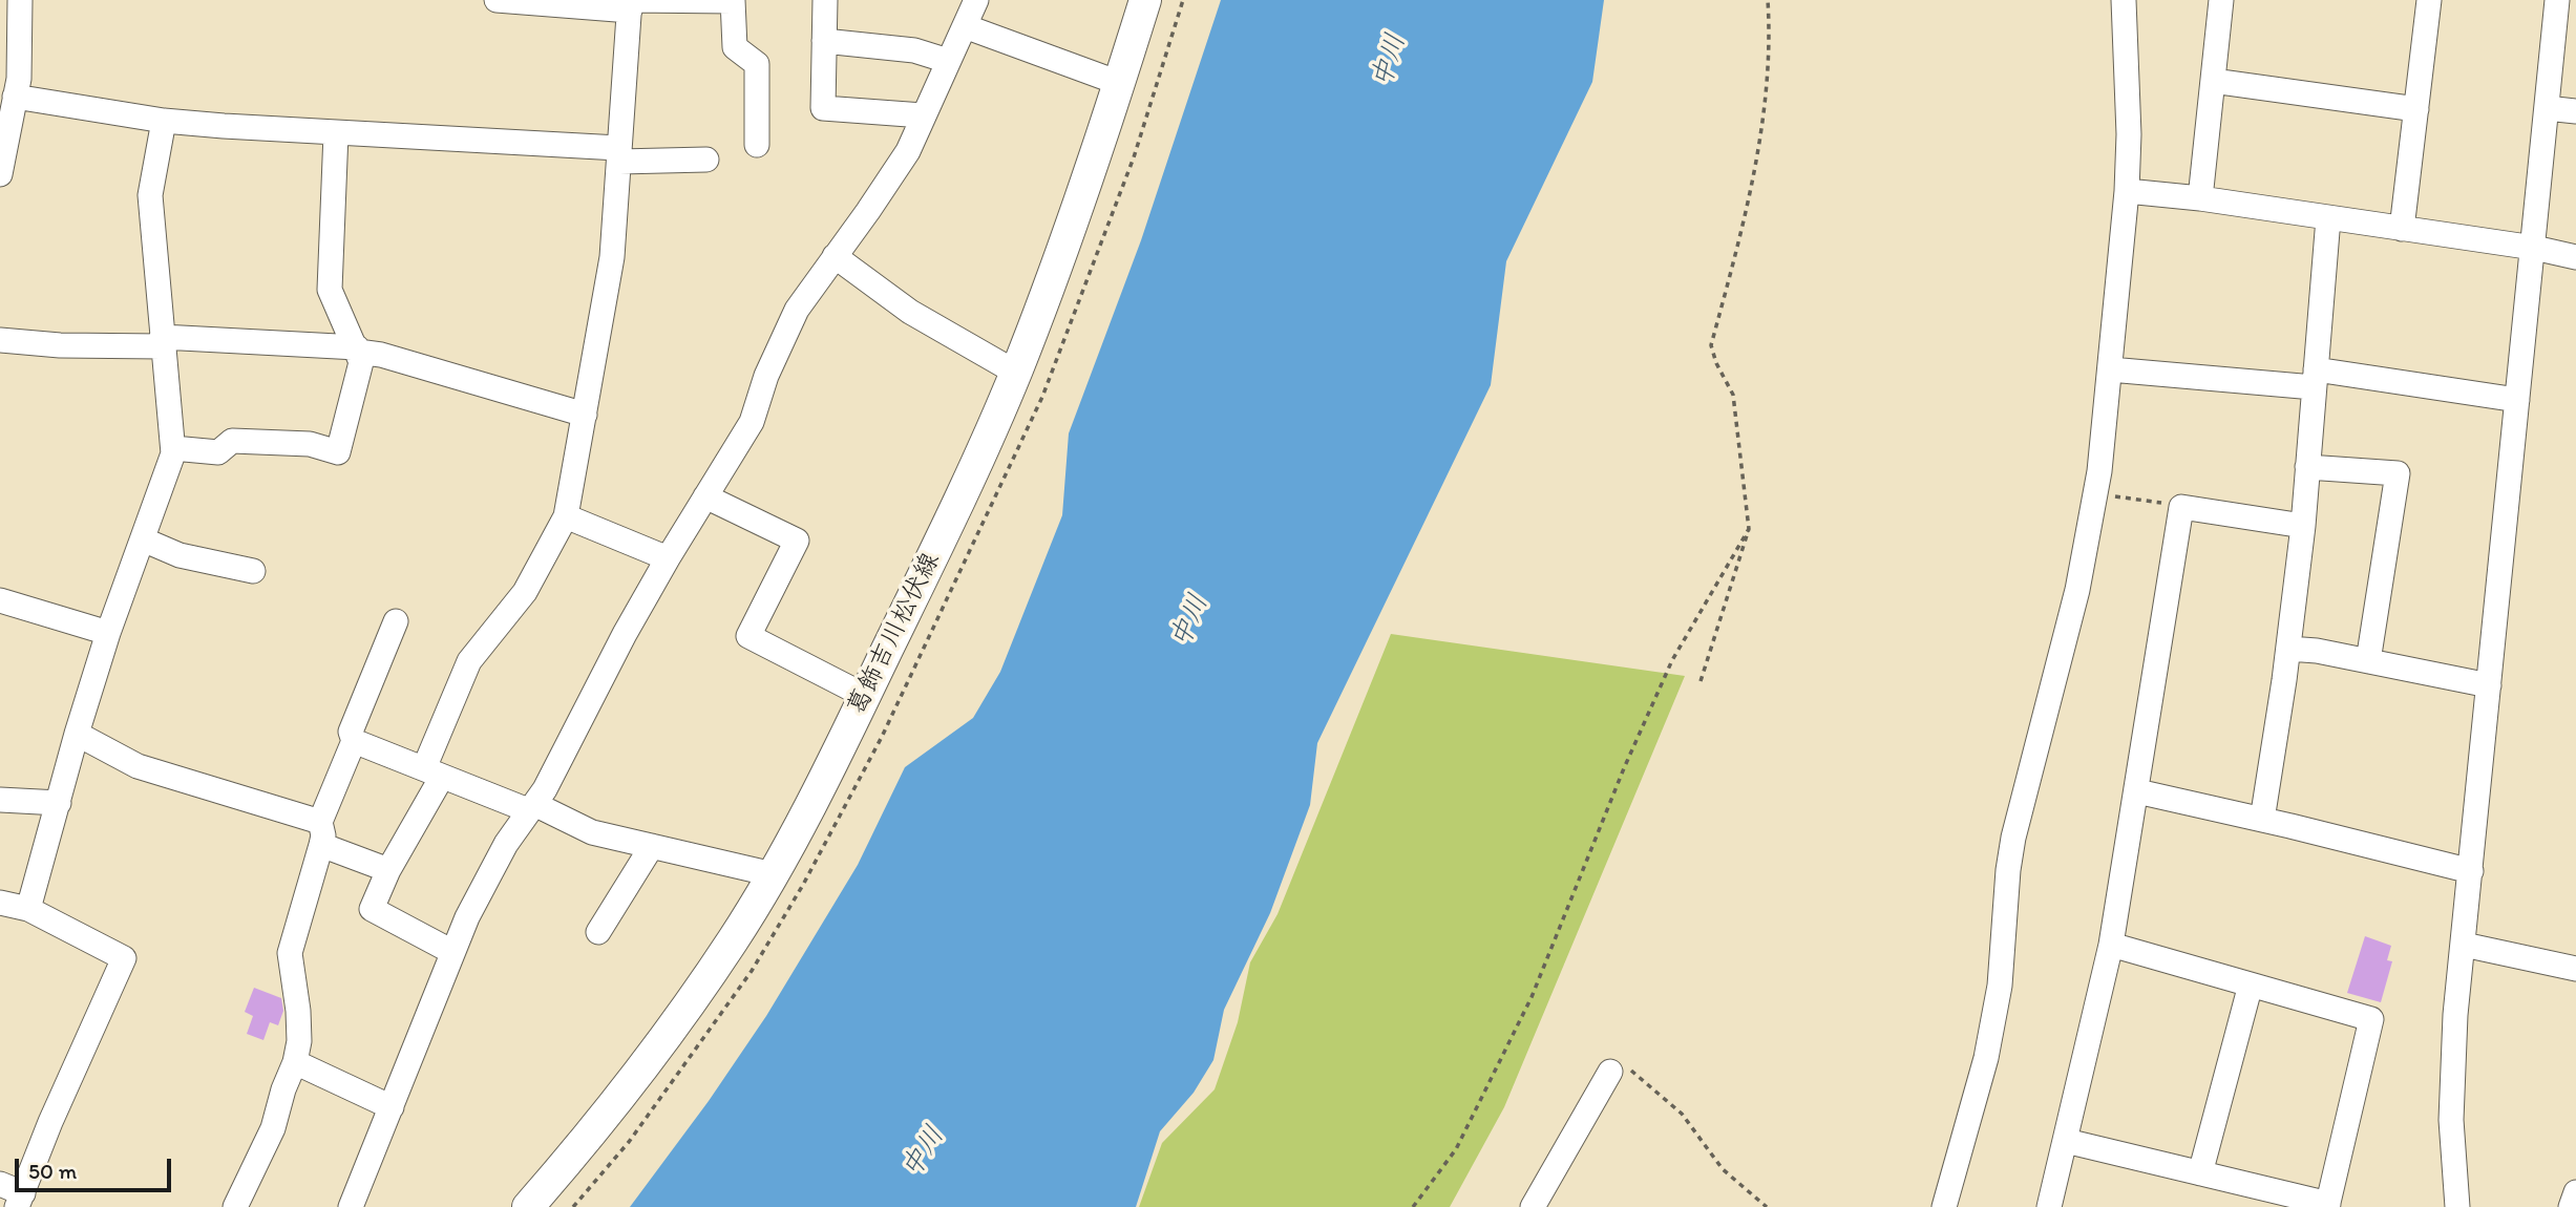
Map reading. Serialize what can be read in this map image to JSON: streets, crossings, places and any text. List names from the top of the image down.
{
  "streets": {
    "main road": ["葛飾吉川松伏線"]
  },
  "water": ["中川"],
  "scale_bar": "50 m"
}
